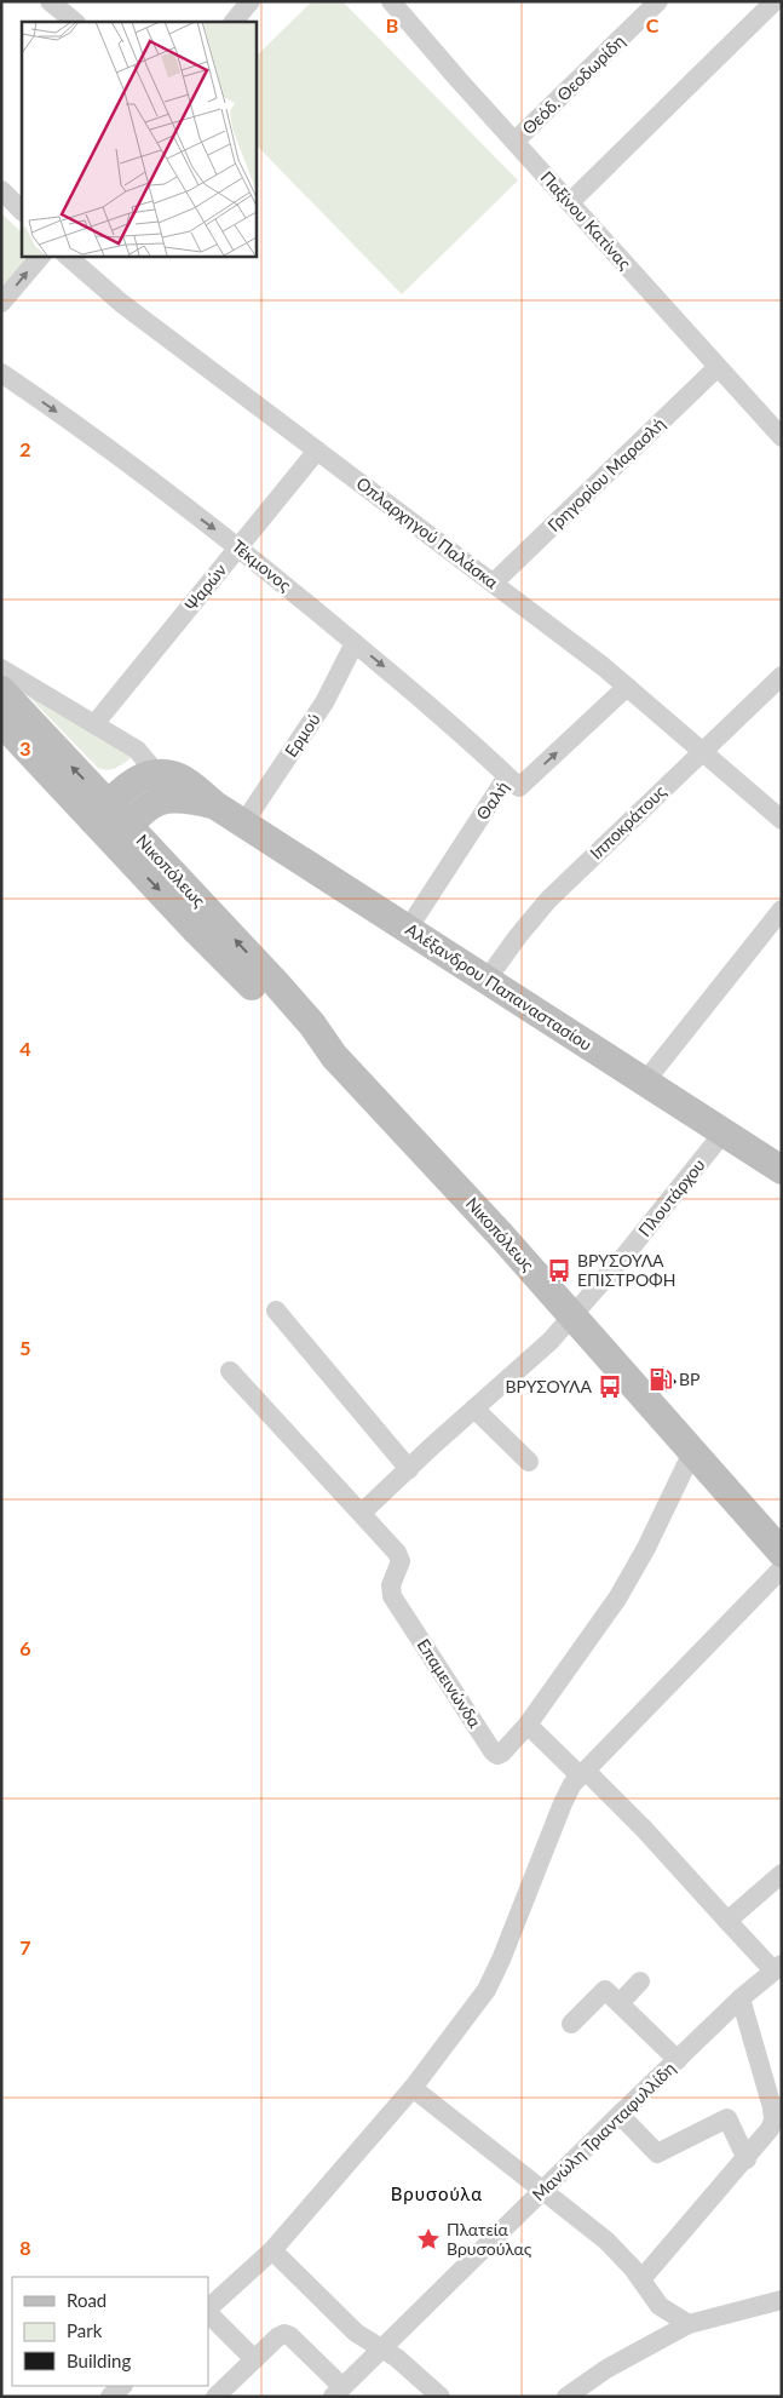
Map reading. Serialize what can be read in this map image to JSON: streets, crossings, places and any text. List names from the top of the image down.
{
  "streets": {
    "main road": ["Νικοπόλεως", "Αλέξανδρου Παπαναστασίου"],
    "street": [
      "Θεόδ. Θεοδωρίδη",
      "Παξίνου Κατίνας",
      "Γρηγορίου Μαρασλή",
      "Οπλαρχηγού Παλάσκα",
      "Τέκμονος",
      "Ψαρών",
      "Ερμού",
      "Θαλή",
      "Ιπποκράτους",
      "Πλουτάρχου",
      "Επαμεινώνδα",
      "Μανώλη Τριανταφυλλίδη"
    ]
  },
  "crossings": [
    ["Θεόδ. Θεοδωρίδη", "Παξίνου Κατίνας"],
    ["Παξίνου Κατίνας", "Γρηγορίου Μαρασλή"],
    ["Γρηγορίου Μαρασλή", "Οπλαρχηγού Παλάσκα"],
    ["Οπλαρχηγού Παλάσκα", "Ψαρών"],
    ["Οπλαρχηγού Παλάσκα", "Θαλή"],
    ["Οπλαρχηγού Παλάσκα", "Ιπποκράτους"],
    ["Τέκμονος", "Ψαρών"],
    ["Τέκμονος", "Ερμού"],
    ["Τέκμονος", "Θαλή"],
    ["Ερμού", "Αλέξανδρου Παπαναστασίου"],
    ["Θαλή", "Αλέξανδρου Παπαναστασίου"],
    ["Ιπποκράτους", "Αλέξανδρου Παπαναστασίου"],
    ["Νικοπόλεως", "Αλέξανδρου Παπαναστασίου"],
    ["Νικοπόλεως", "Πλουτάρχου"],
    ["Αλέξανδρου Παπαναστασίου", "Πλουτάρχου"],
    ["Πλουτάρχου", "Επαμεινώνδα"]
  ],
  "one_way": ["Τέκμονος"],
  "districts": ["Βρυσούλα"],
  "places": {
    "bus stop": ["ΒΡΥΣΟΥΛΑ ΕΠΙΣΤΡΟΦΗ", "ΒΡΥΣΟΥΛΑ"],
    "fuel station": ["BP"],
    "place": ["Πλατεία Βρυσούλας"]
  },
  "legend": ["Road", "Park", "Building"],
  "grid": {
    "columns": ["B", "C"],
    "rows": [
      "2",
      "3",
      "4",
      "5",
      "6",
      "7",
      "8"
    ]
  }
}
